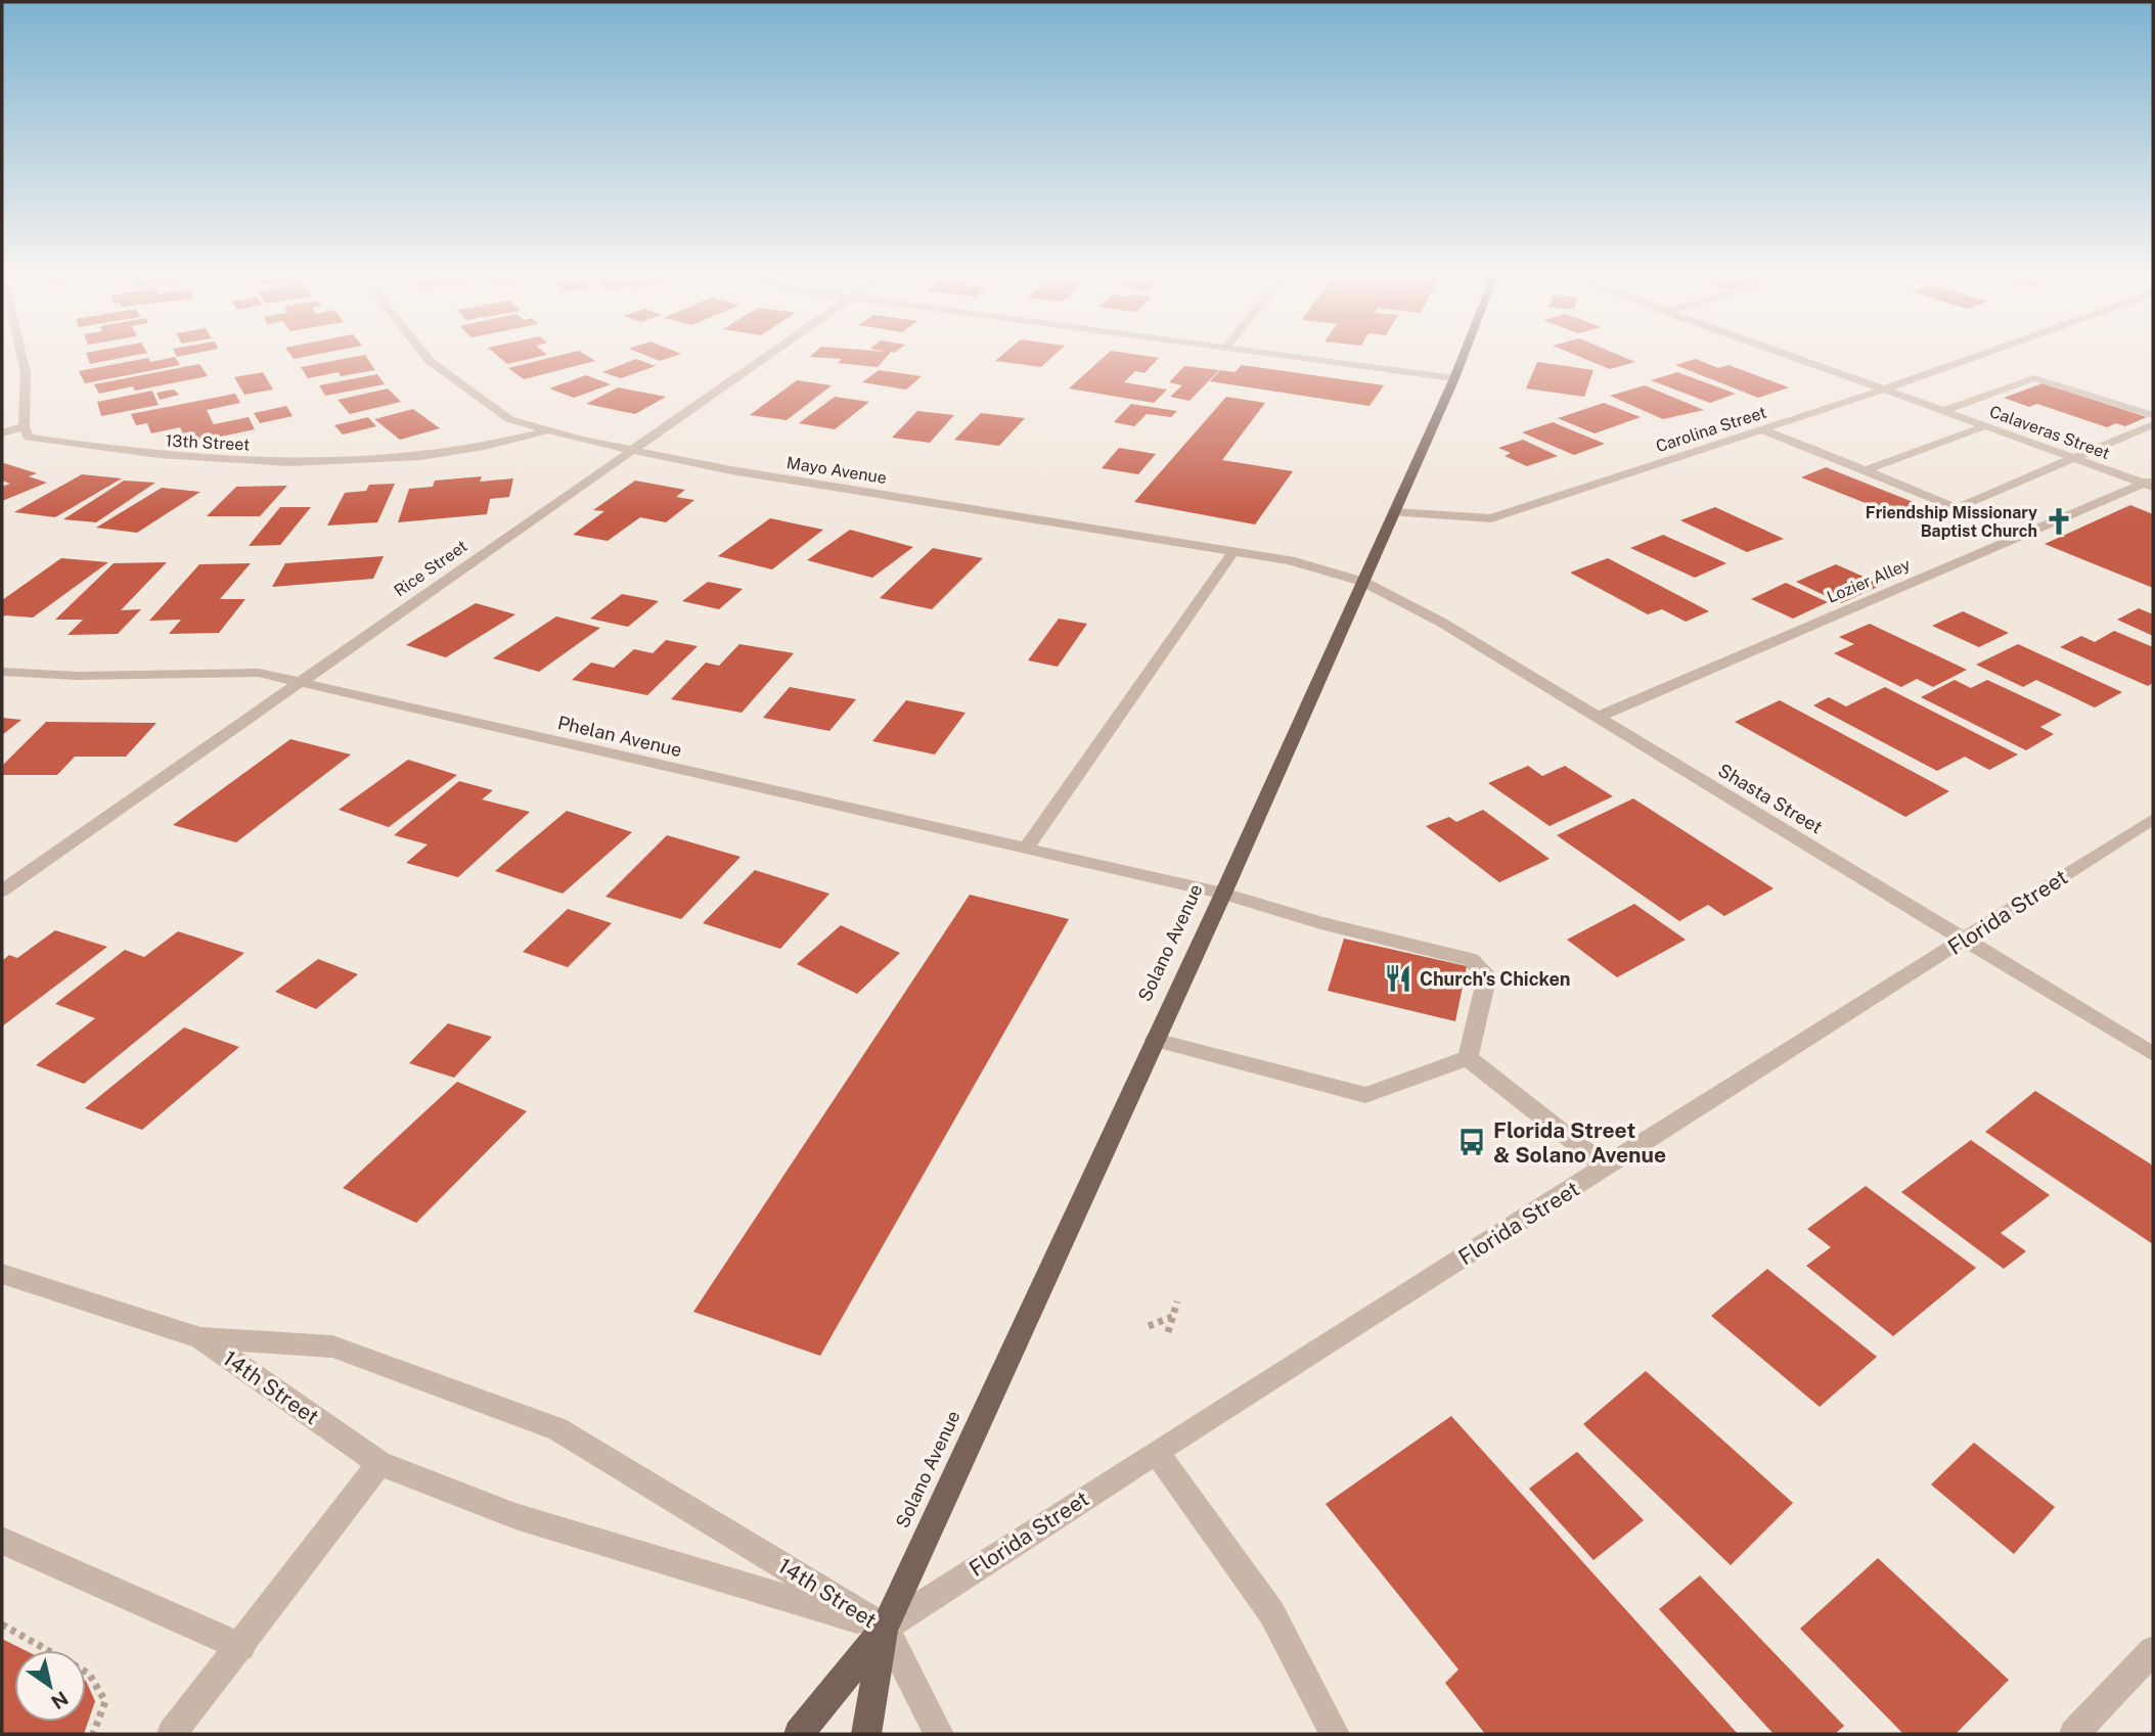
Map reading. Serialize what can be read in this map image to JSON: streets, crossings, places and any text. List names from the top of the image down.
{
  "streets": {
    "main road": ["Solano Avenue"],
    "street": [
      "Carolina Street",
      "Calaveras Street",
      "13th Street",
      "Mayo Avenue",
      "Rice Street",
      "Lozier Alley",
      "Phelan Avenue",
      "Shasta Street",
      "Florida Street",
      "14th Street"
    ]
  },
  "crossings": [
    ["Carolina Street", "Calaveras Street"],
    ["Carolina Street", "Solano Avenue"],
    ["Calaveras Street", "Lozier Alley"],
    ["13th Street", "Mayo Avenue"],
    ["Mayo Avenue", "Rice Street"],
    ["Mayo Avenue", "Shasta Street"],
    ["Mayo Avenue", "Solano Avenue"],
    ["Rice Street", "Phelan Avenue"],
    ["Lozier Alley", "Shasta Street"],
    ["Phelan Avenue", "Solano Avenue"],
    ["Shasta Street", "Florida Street"],
    ["Shasta Street", "Solano Avenue"],
    ["Florida Street", "Solano Avenue"],
    ["Florida Street", "14th Street"],
    ["Solano Avenue", "14th Street"]
  ],
  "places": {
    "church": ["Friendship Missionary Baptist Church"],
    "restaurant": ["Church's Chicken"],
    "bus stop": ["Florida Street & Solano Avenue"]
  },
  "north": "bottom right"
}
